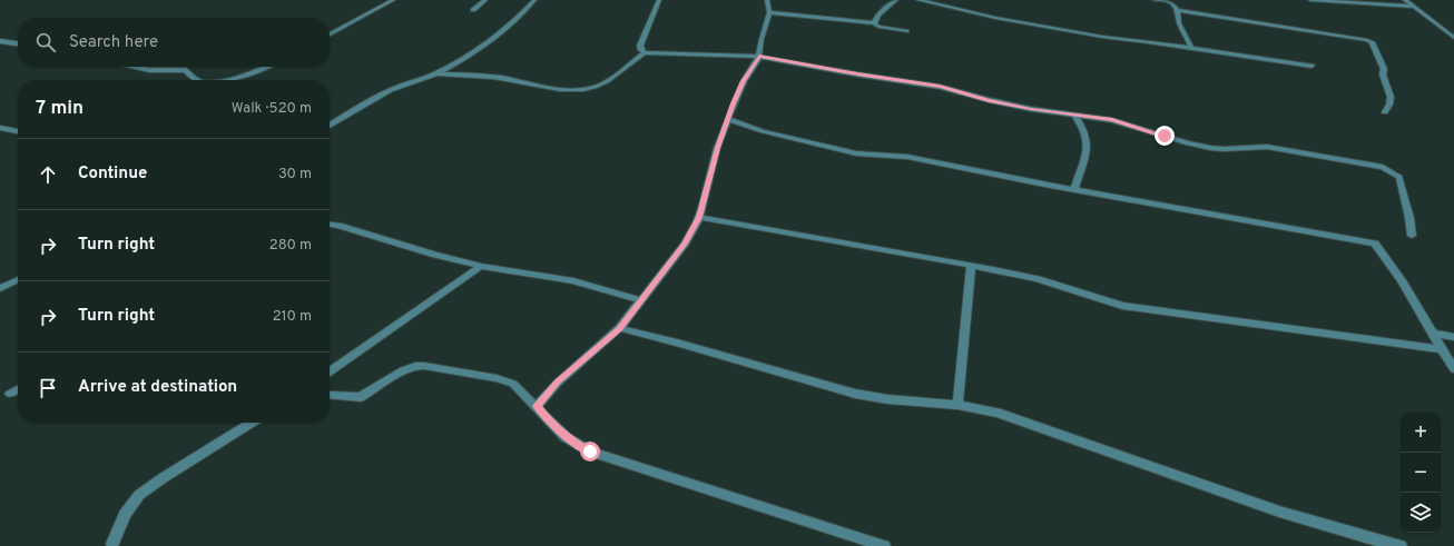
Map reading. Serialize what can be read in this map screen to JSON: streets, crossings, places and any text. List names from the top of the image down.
{
  "page": {
    "search": "Search here",
    "heading": ["7 min", "Walk · 520 m"],
    "list": [
      ["Continue", "30 m"],
      ["Turn right", "280 m"],
      ["Turn right", "210 m"],
      "Arrive at destination"
    ],
    "map_buttons": ["+", "−"]
  }
}
